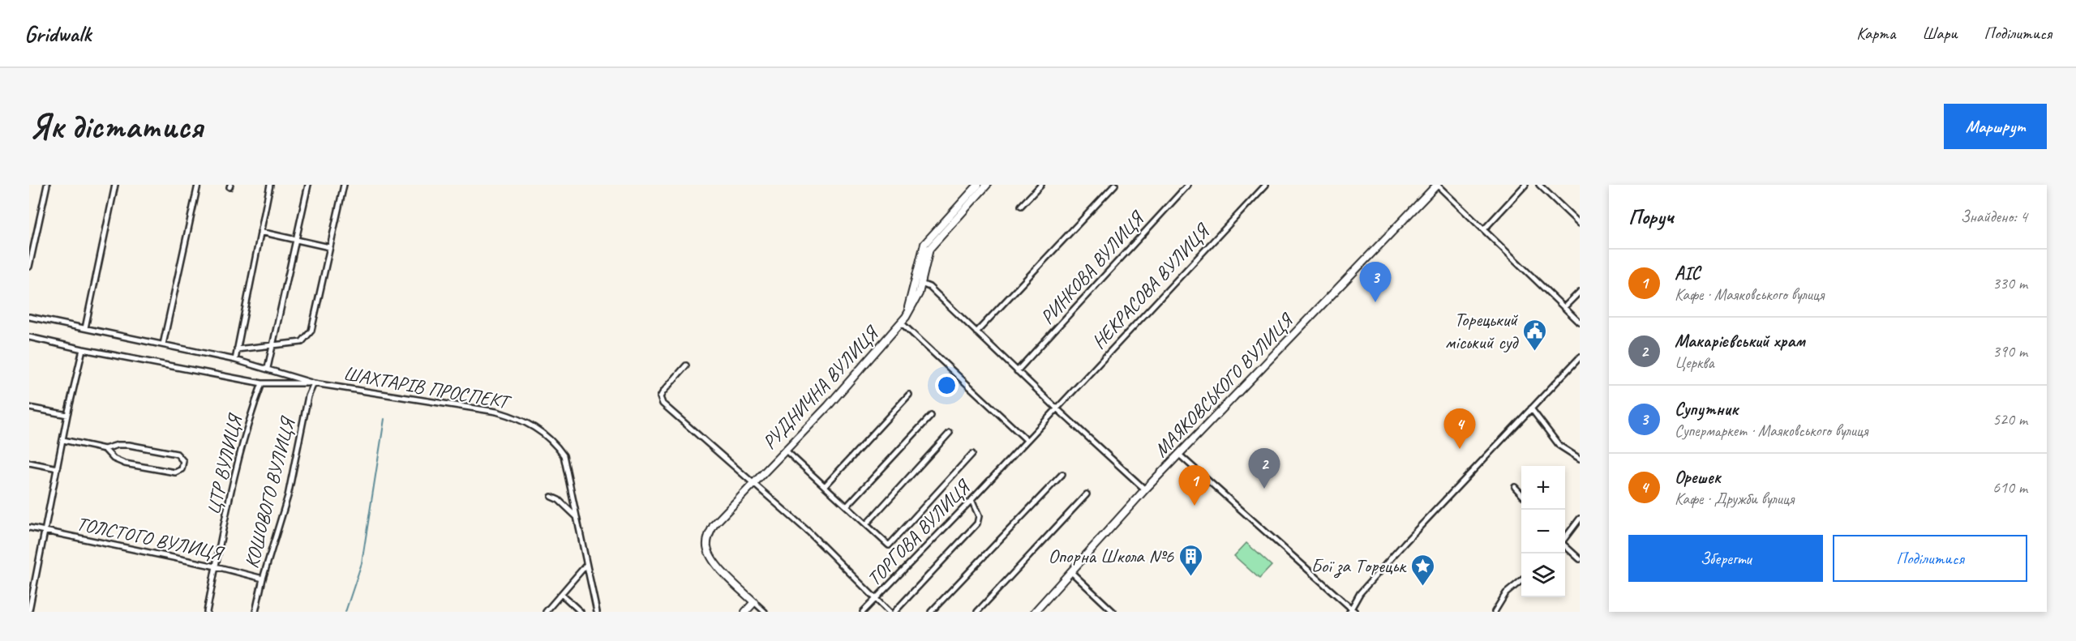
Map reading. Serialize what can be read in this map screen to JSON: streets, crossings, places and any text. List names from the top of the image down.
{
  "streets": {
    "main road": ["МАЯКОВСЬКОГО ВУЛИЦЯ", "РУДНИЧНА ВУЛИЦЯ"],
    "street": [
      "РИНКОВА ВУЛИЦЯ",
      "НЕКРАСОВА ВУЛИЦЯ",
      "ШАХТАРІВ ПРОСПЕКТ",
      "ЦТР ВУЛИЦЯ",
      "КОШОВОГО ВУЛИЦЯ",
      "ТОРГОВА ВУЛИЦЯ",
      "ТОЛСТОГО ВУЛИЦЯ"
    ]
  },
  "crossings": [
    ["НЕКРАСОВА ВУЛИЦЯ", "ТОРГОВА ВУЛИЦЯ"],
    ["ШАХТАРІВ ПРОСПЕКТ", "ЦТР ВУЛИЦЯ"],
    ["ШАХТАРІВ ПРОСПЕКТ", "КОШОВОГО ВУЛИЦЯ"],
    ["ЦТР ВУЛИЦЯ", "ТОЛСТОГО ВУЛИЦЯ"],
    ["КОШОВОГО ВУЛИЦЯ", "ТОЛСТОГО ВУЛИЦЯ"]
  ],
  "places": {
    "public building": ["Торецький міський суд"],
    "building": ["Опорна Школа №6"],
    "place": ["Бої за Торецьк"]
  },
  "page": {
    "header": "Gridwalk",
    "nav": ["Карта", "Шари", "Поділитися"],
    "buttons": [
      "Маршрут",
      ["Зберегти", "Поділитися"]
    ],
    "title": "Як дістатися",
    "heading": ["Поруч", "Знайдено: 4"],
    "list": [
      {
        "mark": "1",
        "name": "АІС",
        "note": "Кафе · Маяковського вулиця",
        "value": "330 m"
      },
      {
        "mark": "2",
        "name": "Макарієвський храм",
        "note": "Церква",
        "value": "390 m"
      },
      {
        "mark": "3",
        "name": "Супутник",
        "note": "Супермаркет · Маяковського вулиця",
        "value": "520 m"
      },
      {
        "mark": "4",
        "name": "Орешек",
        "note": "Кафе · Дружби вулиця",
        "value": "610 m"
      }
    ],
    "pins": [
      "3",
      "4",
      "2",
      "1"
    ],
    "map_buttons": ["+", "−"]
  }
}
